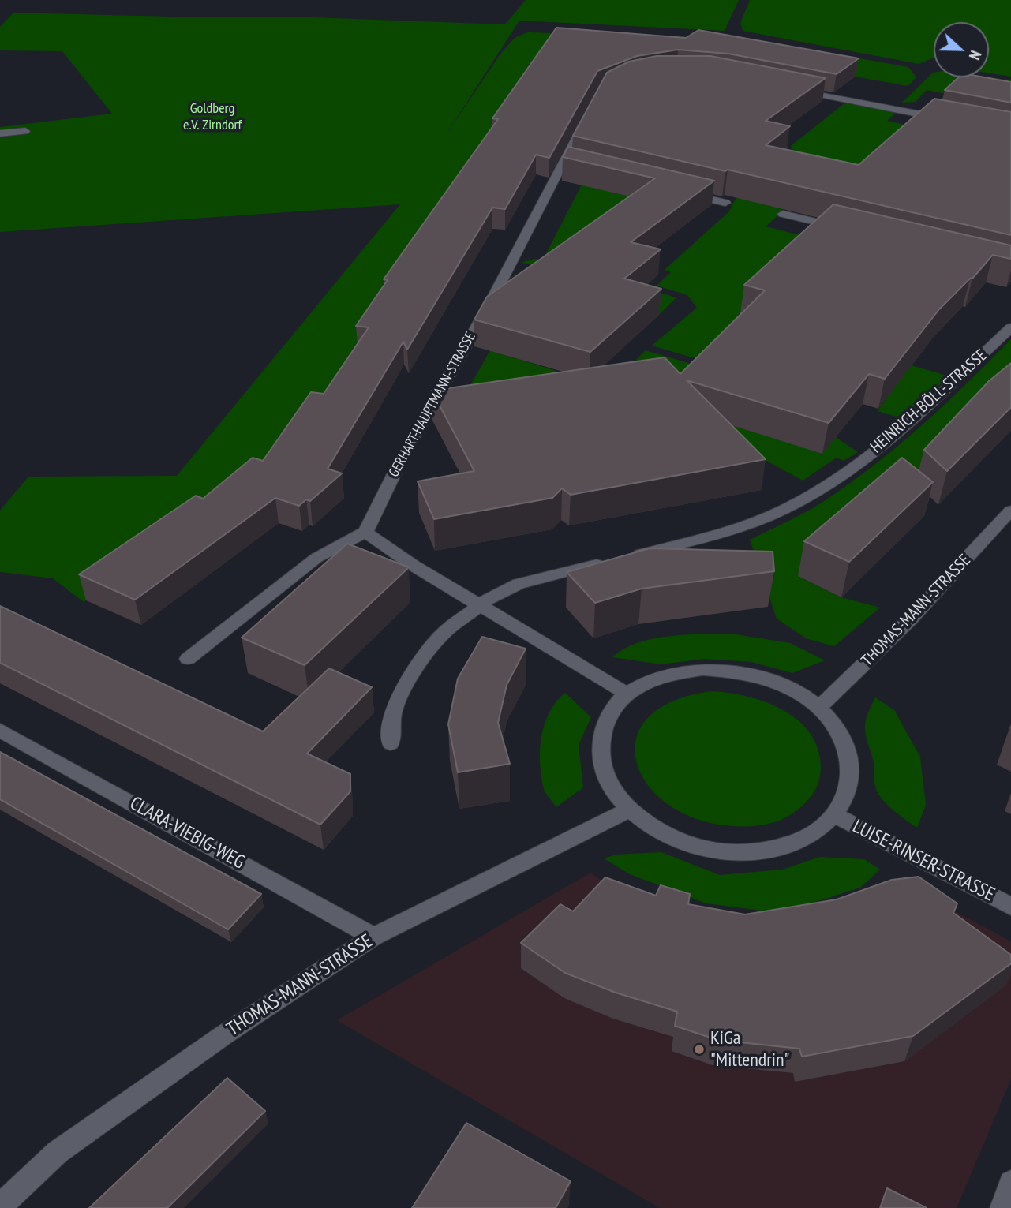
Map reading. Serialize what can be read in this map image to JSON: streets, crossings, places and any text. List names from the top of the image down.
{
  "streets": {
    "street": [
      "HEINRICH-BÖLL-STRASSE",
      "GERHART-HAUPTMANN-STRASSE",
      "THOMAS-MANN-STRASSE",
      "CLARA-VIEBIG-WEG",
      "LUISE-RINSER-STRASSE"
    ]
  },
  "crossings": [
    ["THOMAS-MANN-STRASSE", "CLARA-VIEBIG-WEG"]
  ],
  "parks": ["Goldberg e.V. Zirndorf"],
  "places": ["KiGa \"Mittendrin\""],
  "north": "right"
}
